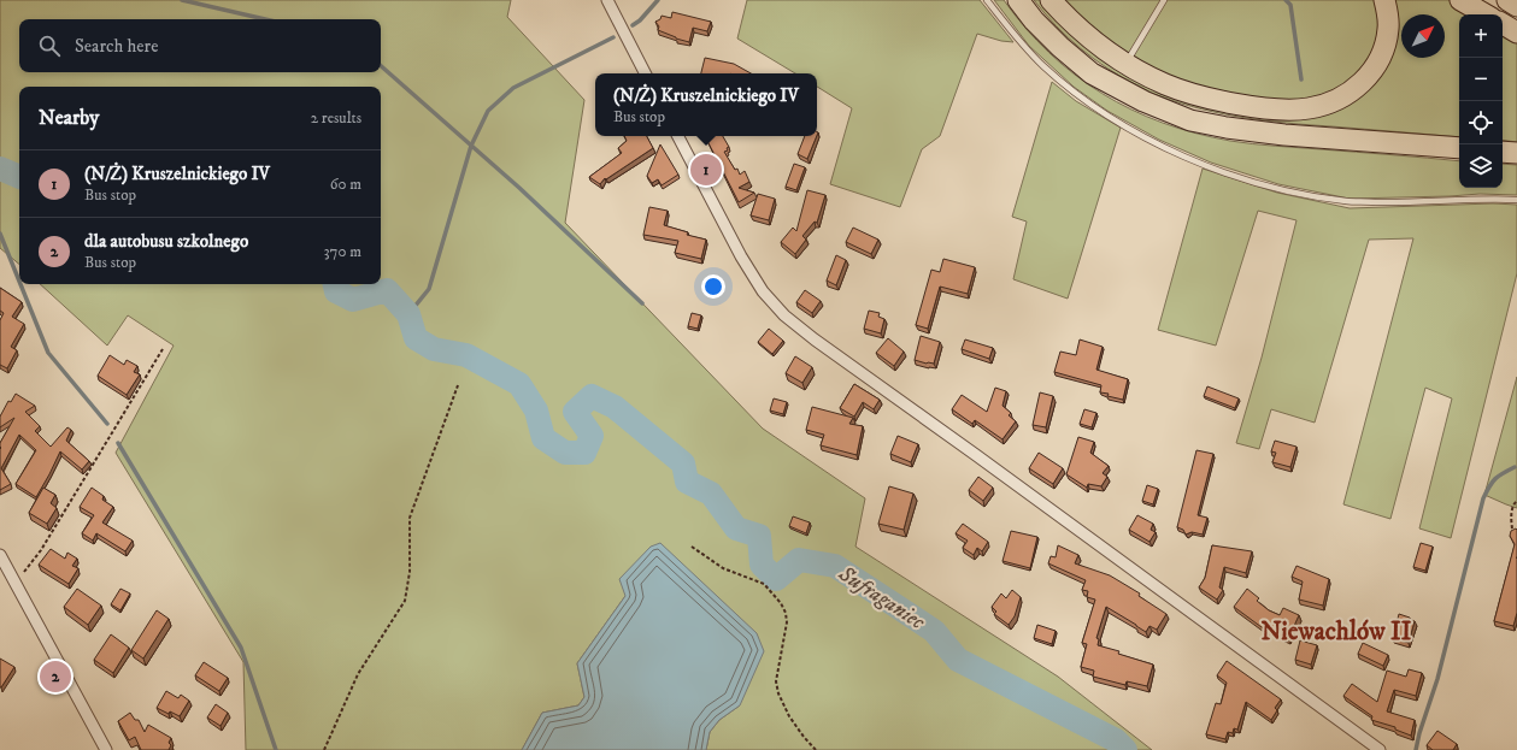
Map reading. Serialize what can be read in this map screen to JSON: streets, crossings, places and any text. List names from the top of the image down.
{
  "districts": ["Niewachlów II"],
  "water": ["Sufraganiec"],
  "north": "top right",
  "page": {
    "map_buttons": ["+", "−"],
    "search": "Search here",
    "popup": ["(N/Ż) Kruszelnickiego IV", "Bus stop"],
    "heading": ["Nearby", "2 results"],
    "list": [
      {
        "mark": "1",
        "name": "(N/Ż) Kruszelnickiego IV",
        "note": "Bus stop",
        "value": "60 m"
      },
      {
        "mark": "2",
        "name": "dla autobusu szkolnego",
        "note": "Bus stop",
        "value": "370 m"
      }
    ],
    "pins": ["1", "2"]
  }
}
